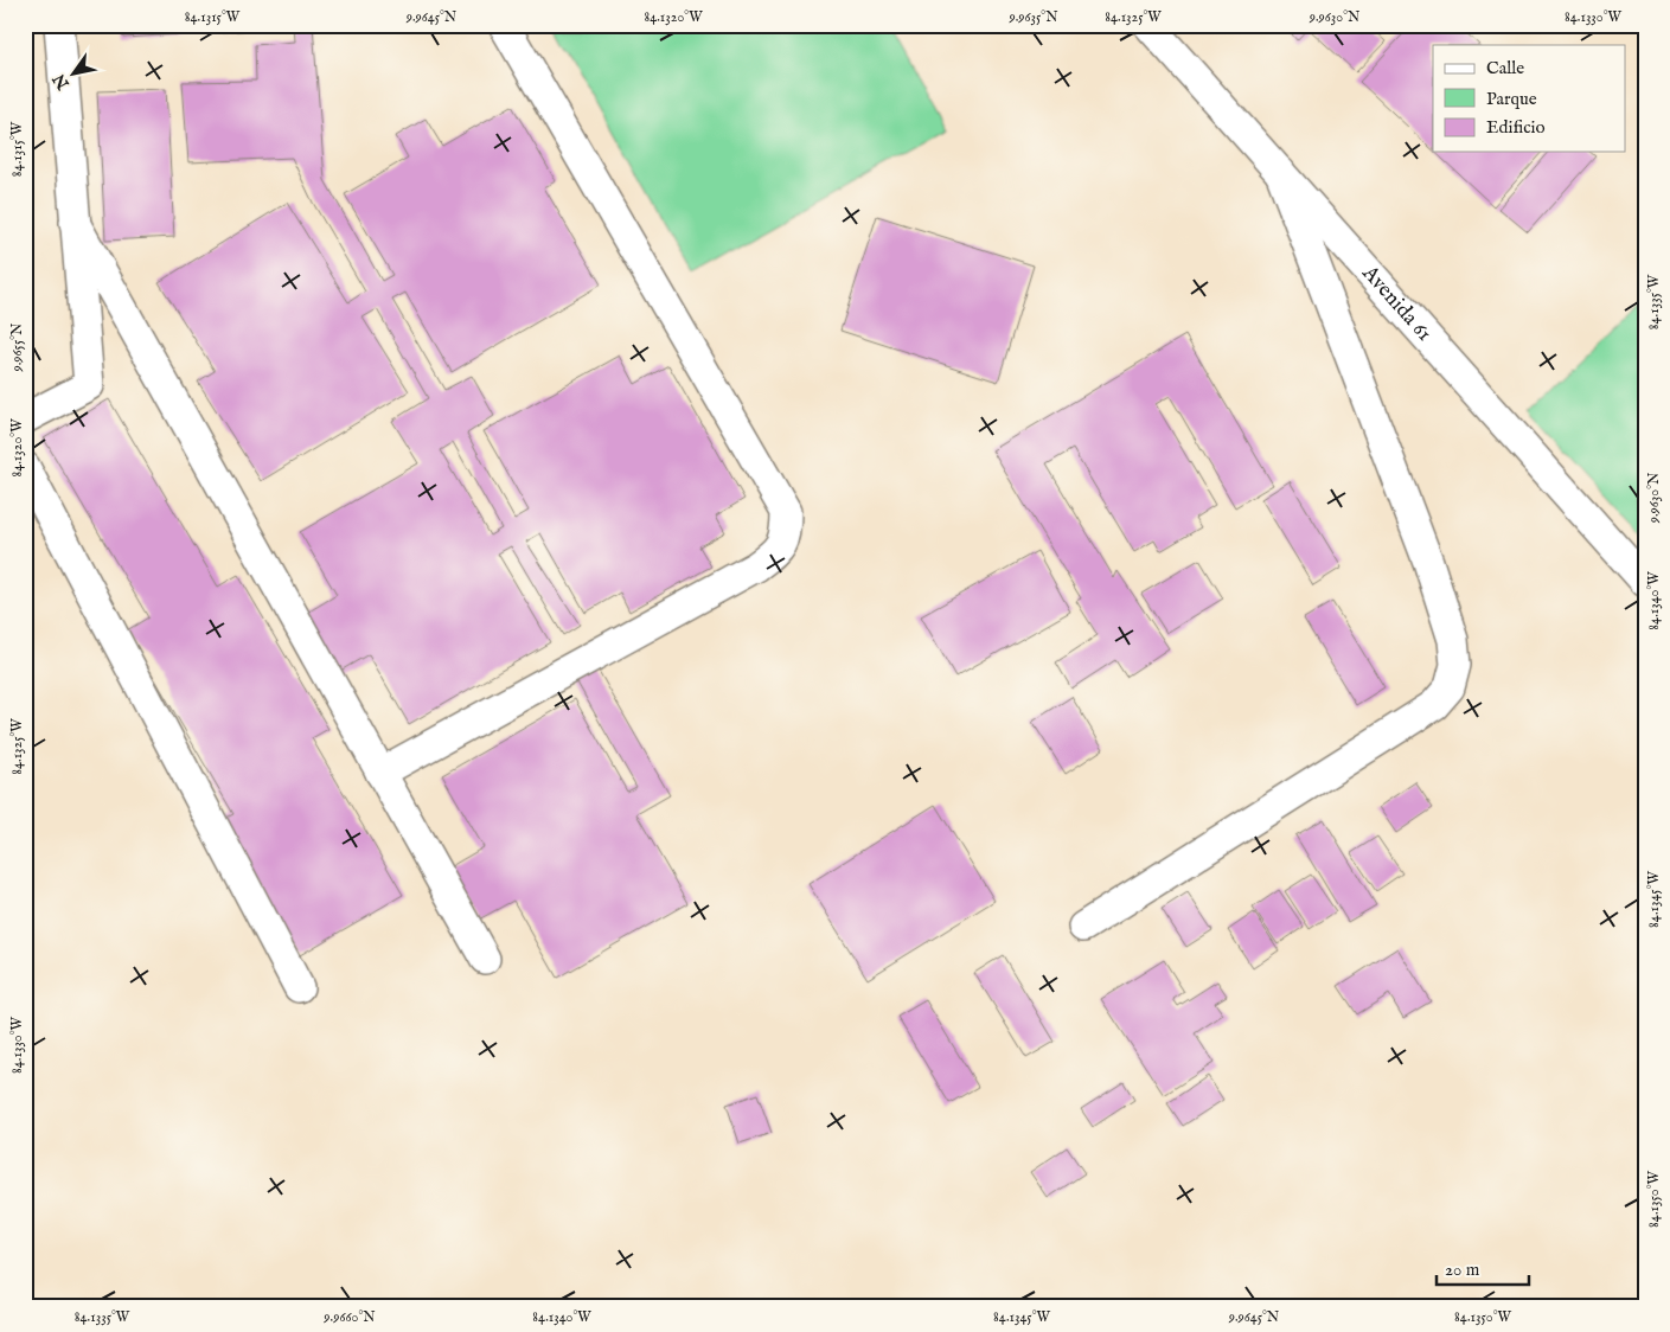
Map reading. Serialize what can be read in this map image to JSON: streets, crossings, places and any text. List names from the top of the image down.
{
  "streets": {
    "street": ["Avenida 61"]
  },
  "legend": ["Calle", "Parque", "Edificio"],
  "scale_bar": "20 m",
  "north": "bottom left",
  "coordinates": [
    "84.1315°W",
    "9.9645°N",
    "84.1320°W",
    "9.9635°N",
    "84.1325°W",
    "9.9630°N",
    "84.1330°W",
    "84.1335°W",
    "9.9655°N",
    "84.1340°W",
    "84.1345°W",
    "84.1350°W",
    "9.9660°N"
  ]
}
